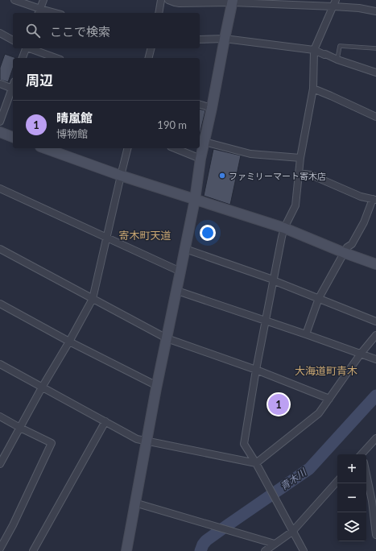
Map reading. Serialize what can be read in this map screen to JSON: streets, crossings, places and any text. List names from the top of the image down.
{
  "districts": ["寄木町天道", "大海道町青木"],
  "water": ["青木川"],
  "places": ["ファミリーマート寄木店"],
  "page": {
    "search": "ここで検索",
    "heading": "周辺",
    "list": [
      {
        "mark": "1",
        "name": "晴嵐館",
        "note": "博物館",
        "value": "190 m"
      }
    ],
    "pins": "1",
    "map_buttons": ["+", "−"]
  }
}
